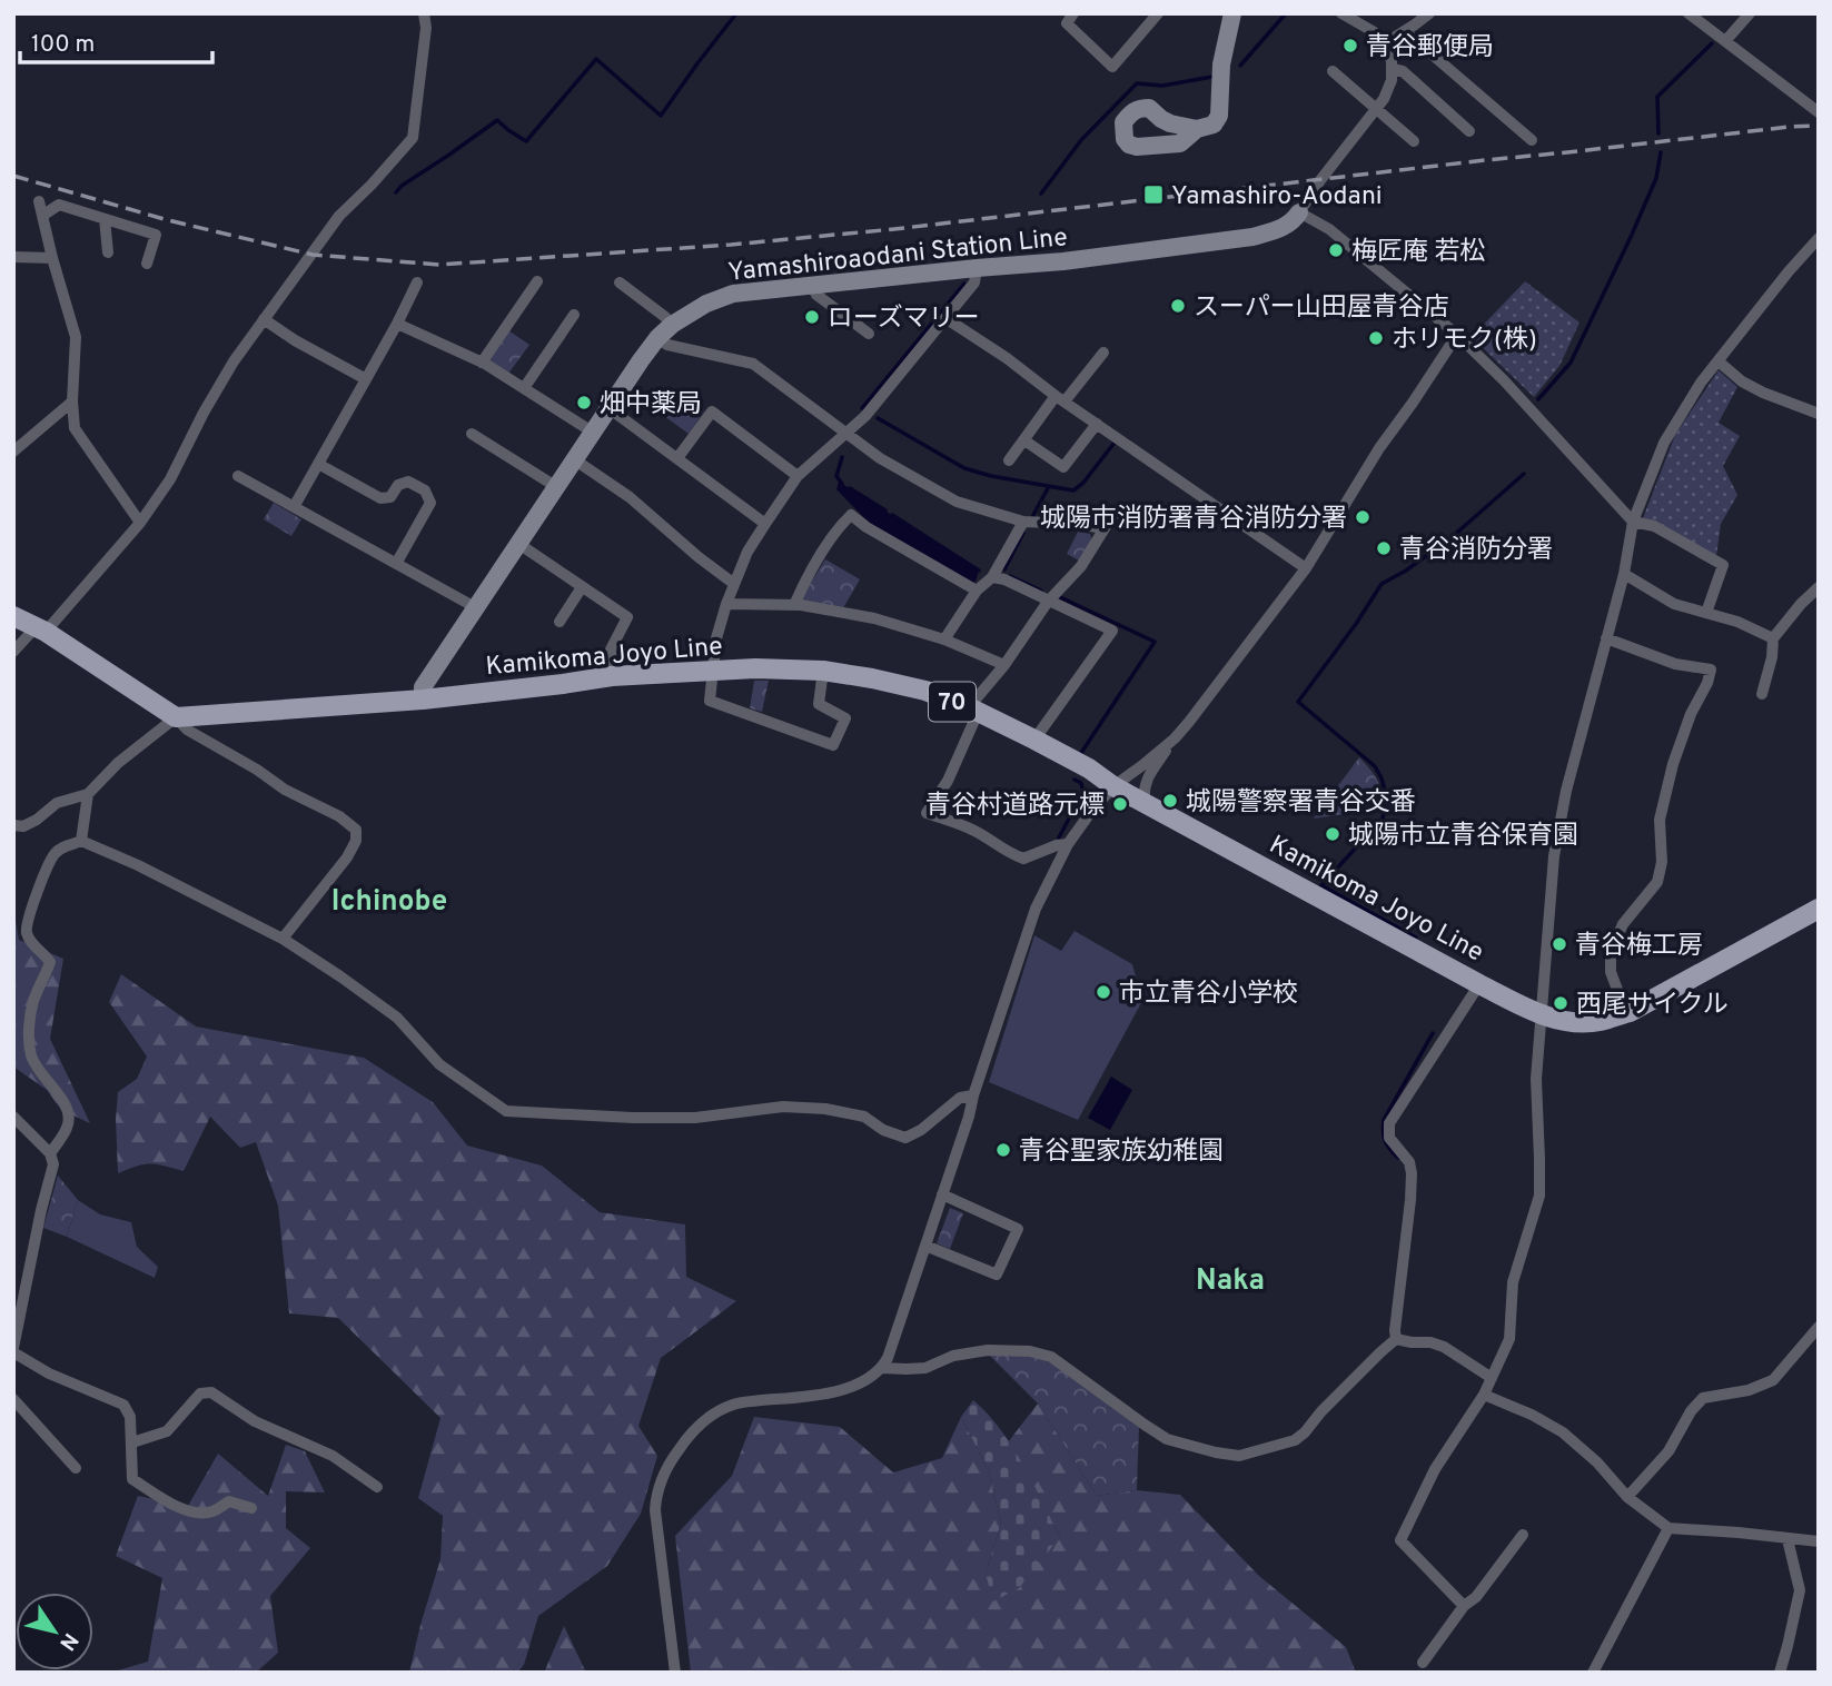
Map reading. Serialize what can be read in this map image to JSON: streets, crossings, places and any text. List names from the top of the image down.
{
  "streets": {
    "main road": ["Yamashiroaodani Station Line", "Kamikoma Joyo Line", "70"]
  },
  "crossings": [
    ["Yamashiroaodani Station Line", "Kamikoma Joyo Line"]
  ],
  "districts": ["Ichinobe", "Naka"],
  "places": {
    "other": [
      "青谷郵便局",
      "梅匠庵 若松",
      "スーパー山田屋青谷店",
      "ローズマリー",
      "ホリモク(株)",
      "畑中薬局",
      "城陽市消防署青谷消防分署",
      "青谷消防分署",
      "城陽警察署青谷交番",
      "青谷村道路元標",
      "城陽市立青谷保育園",
      "青谷梅工房",
      "市立青谷小学校",
      "西尾サイクル",
      "青谷聖家族幼稚園"
    ],
    "transit": ["Yamashiro-Aodani"]
  },
  "scale_bar": "100 m",
  "north": "bottom right"
}
